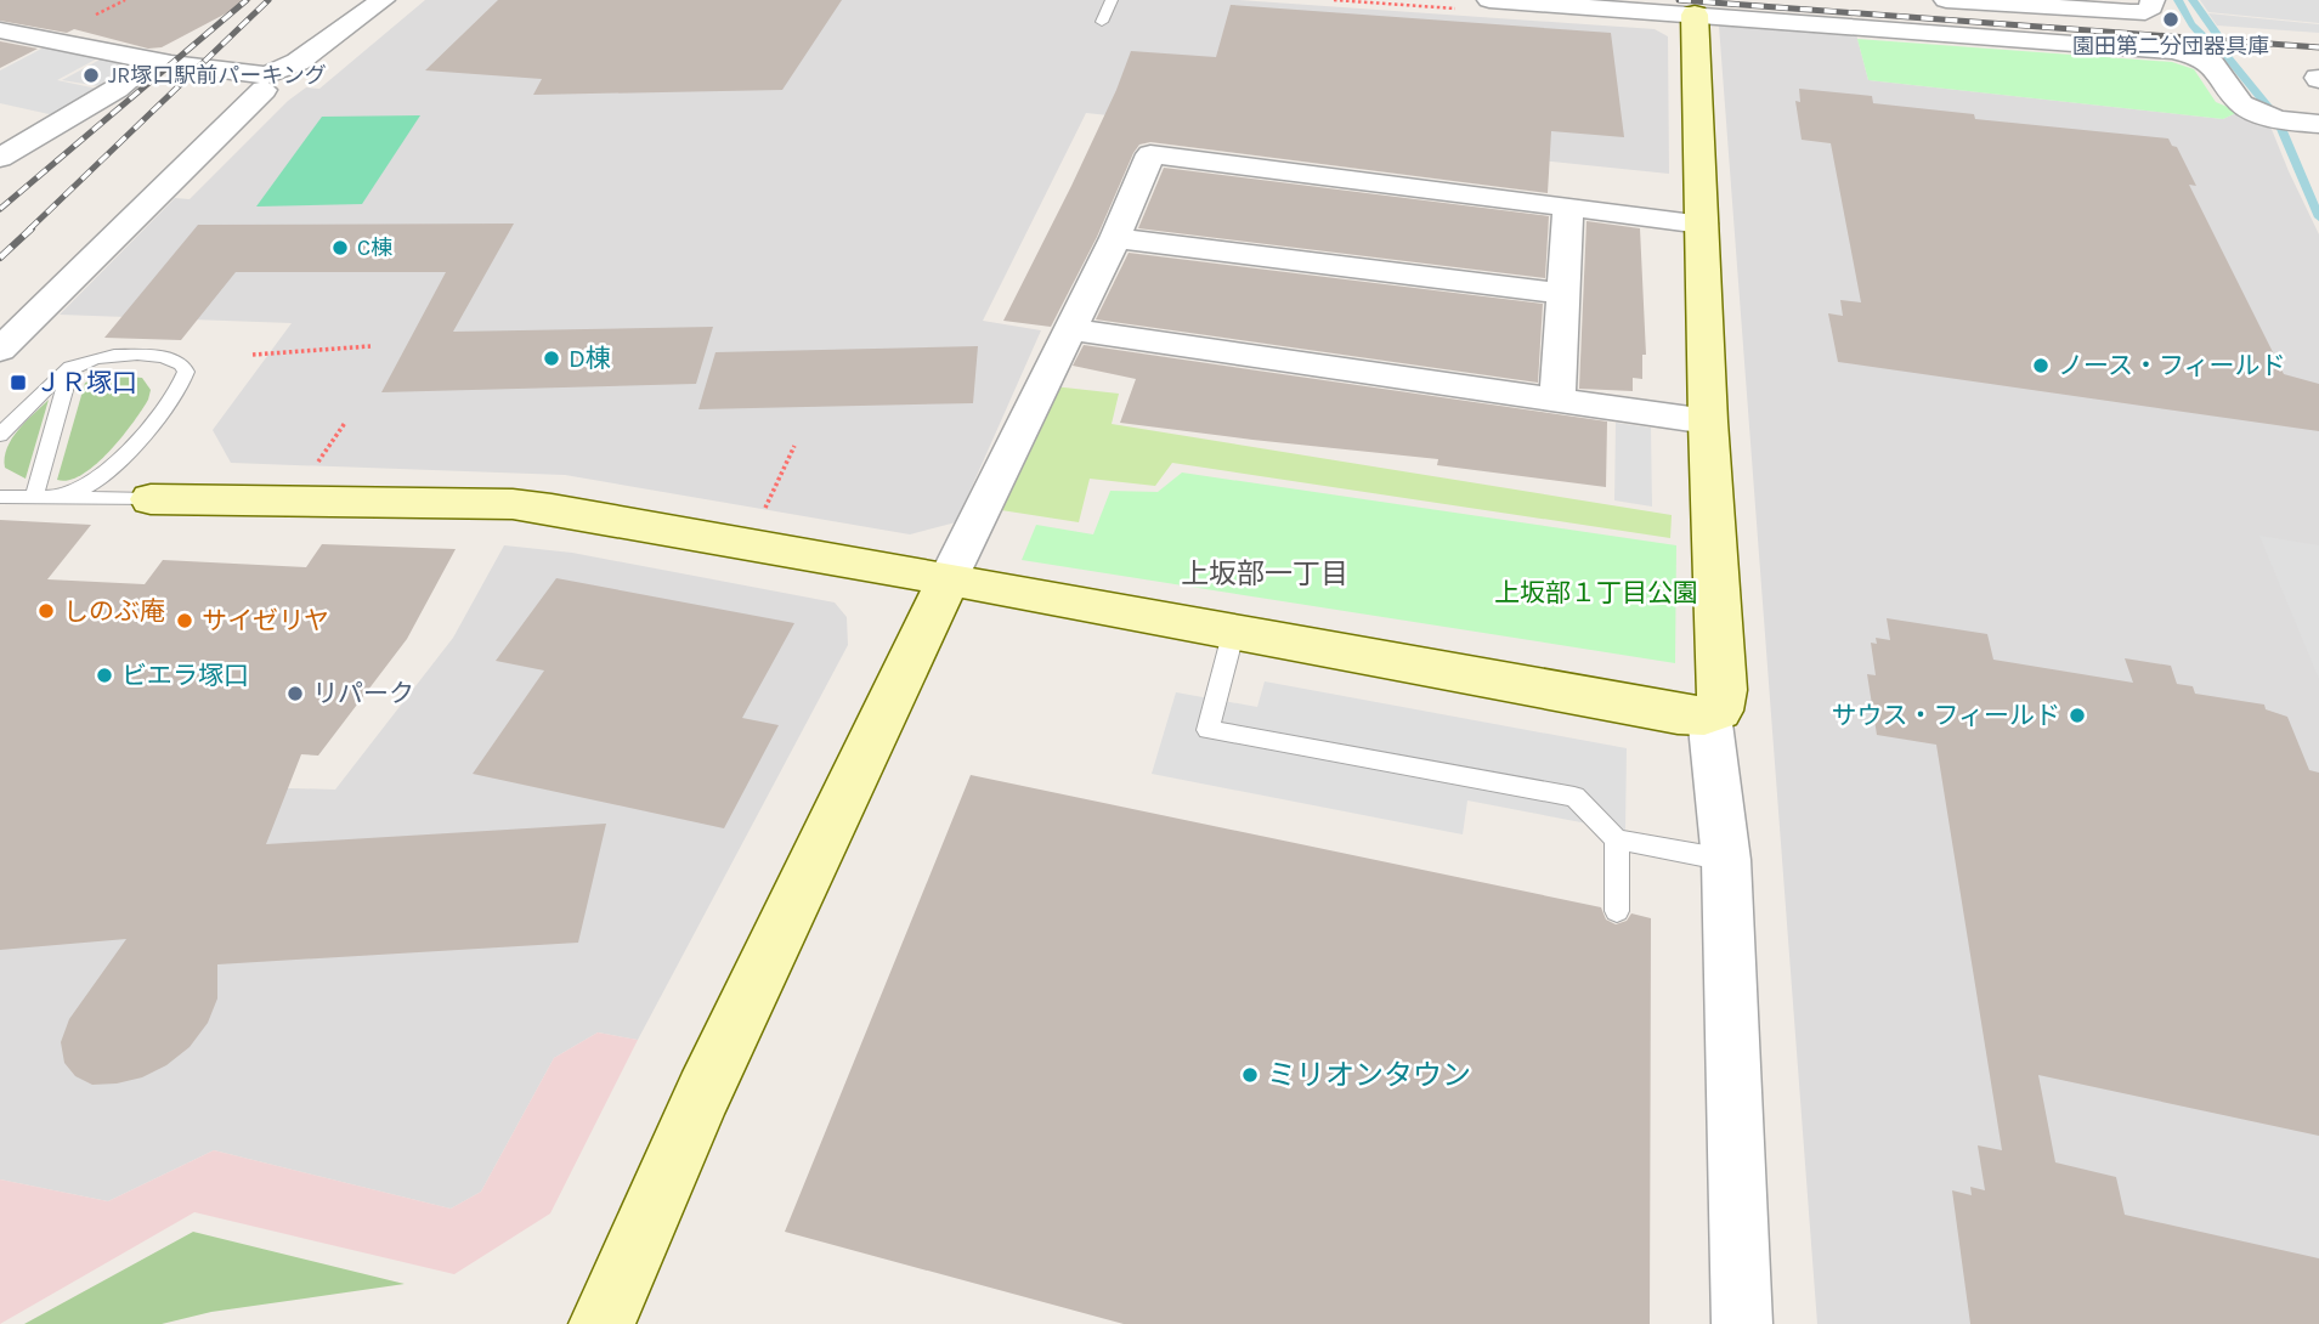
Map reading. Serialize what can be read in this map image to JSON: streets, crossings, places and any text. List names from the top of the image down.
{
  "districts": ["上坂部一丁目"],
  "parks": ["上坂部１丁目公園"],
  "places": {
    "other": [
      "園田第二分団器具庫",
      "JR塚口駅前パーキング",
      "C棟",
      "D棟",
      "ノース・フィールド",
      "しのぶ庵",
      "サイゼリヤ",
      "ビエラ塚口",
      "リパーク",
      "サウス・フィールド",
      "ミリオンタウン"
    ],
    "transit": ["ＪＲ塚口"]
  }
}
